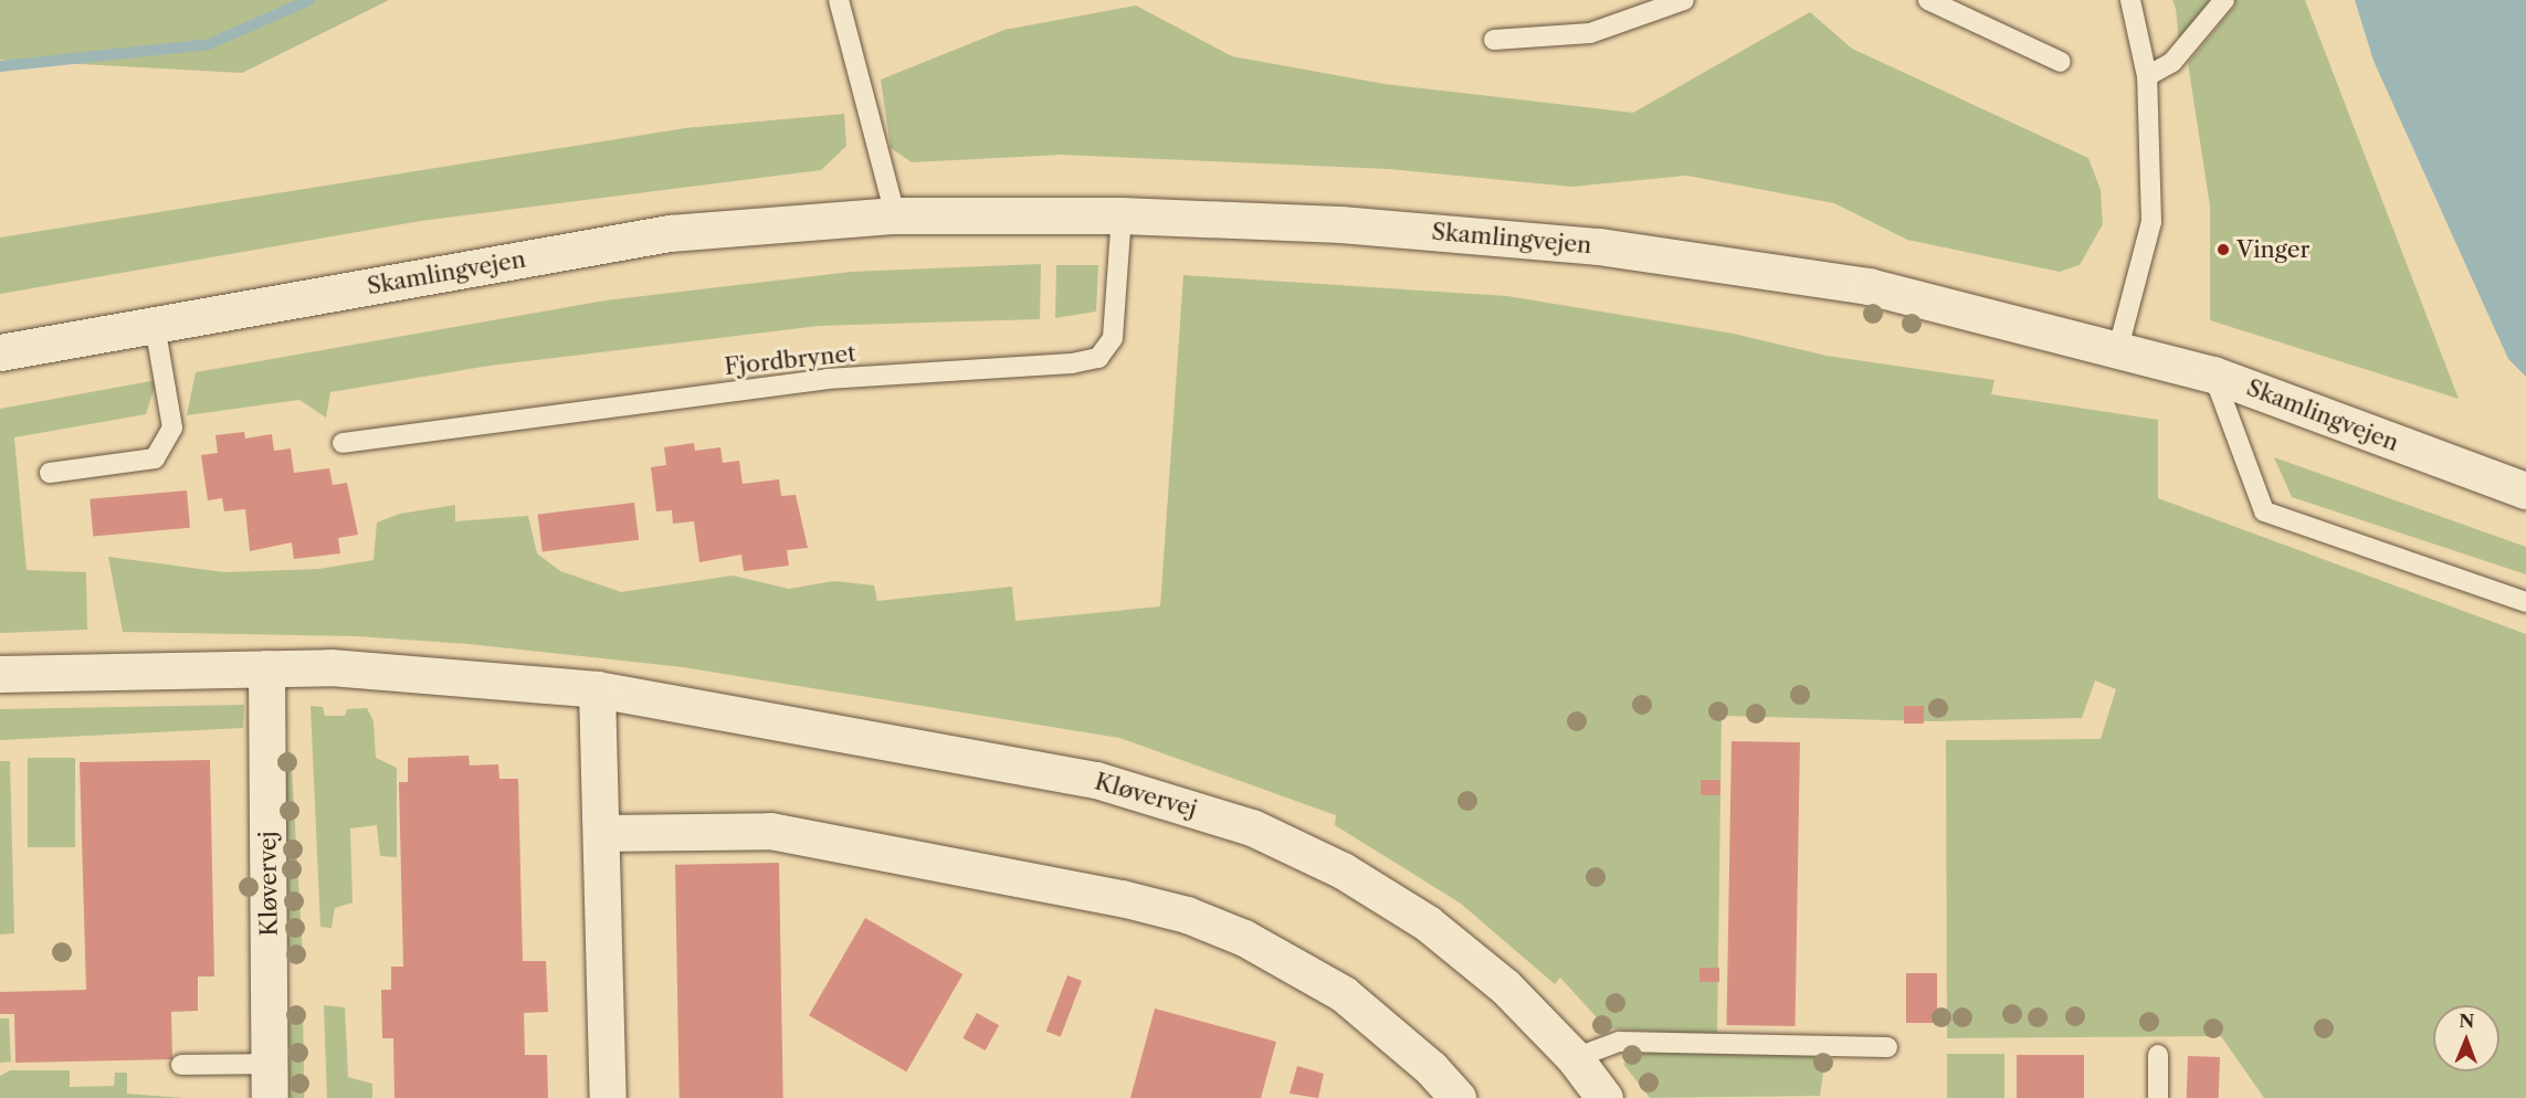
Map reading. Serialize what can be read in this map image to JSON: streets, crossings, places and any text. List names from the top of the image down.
{
  "streets": {
    "street": ["Skamlingvejen", "Kløvervej"],
    "lane": ["Fjordbrynet"]
  },
  "crossings": [
    ["Skamlingvejen", "Fjordbrynet"]
  ],
  "places": ["Vinger"],
  "north": "top"
}
